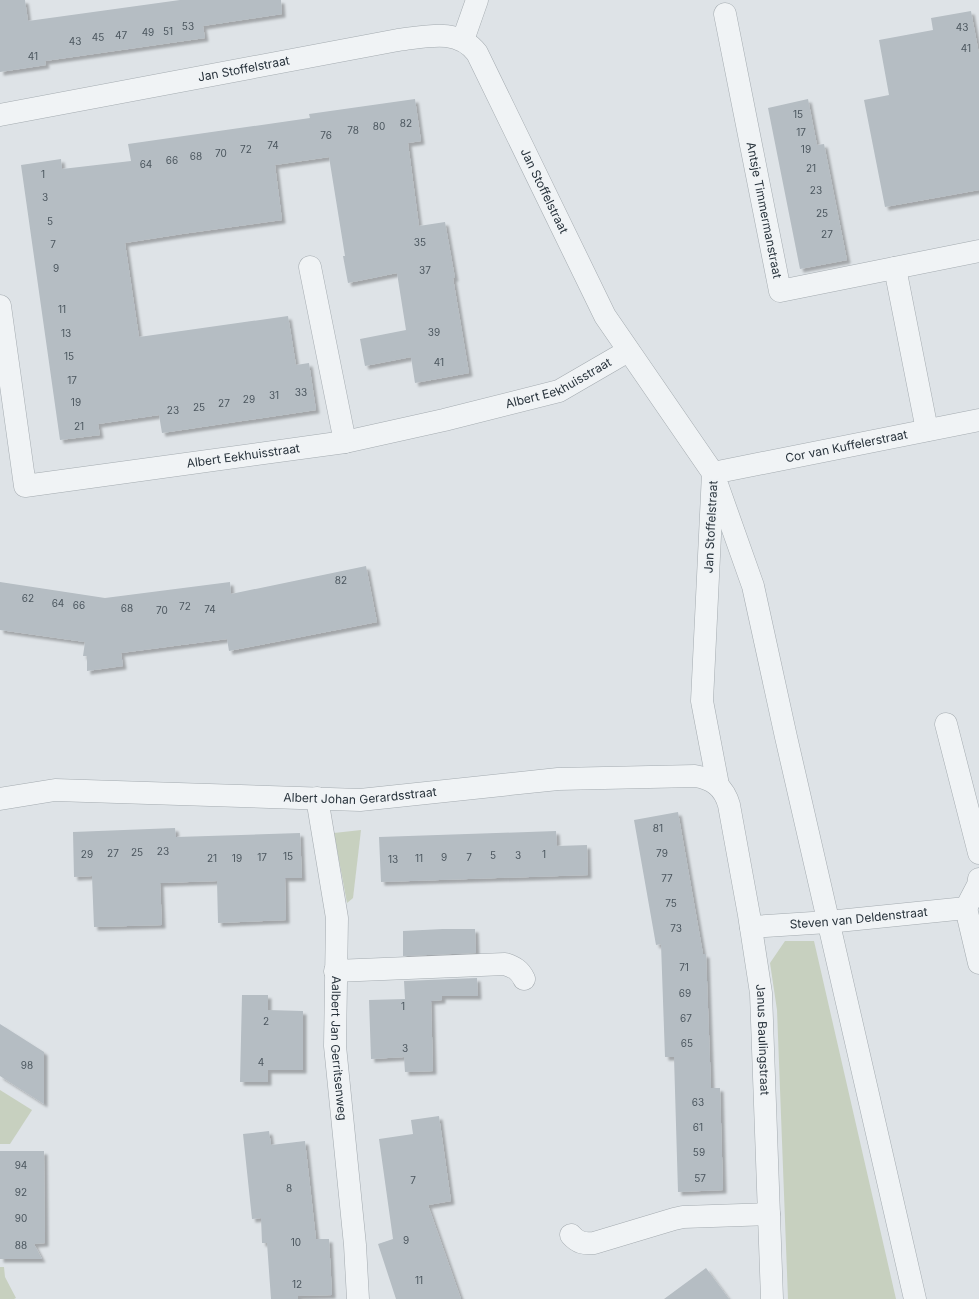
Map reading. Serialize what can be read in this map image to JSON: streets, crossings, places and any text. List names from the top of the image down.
{
  "streets": {
    "street": [
      "Jan Stoffelstraat",
      "Antsje Timmermanstraat",
      "Albert Eekhuisstraat",
      "Cor van Kuffelerstraat",
      "Albert Johan Gerardsstraat",
      "Steven van Deldenstraat",
      "Janus Baulingstraat",
      "Aalbert Jan Gerritsenweg"
    ]
  },
  "crossings": [
    ["Jan Stoffelstraat", "Albert Eekhuisstraat"],
    ["Jan Stoffelstraat", "Cor van Kuffelerstraat"],
    ["Jan Stoffelstraat", "Albert Johan Gerardsstraat"],
    ["Jan Stoffelstraat", "Janus Baulingstraat"],
    ["Albert Johan Gerardsstraat", "Janus Baulingstraat"],
    ["Albert Johan Gerardsstraat", "Aalbert Jan Gerritsenweg"],
    ["Steven van Deldenstraat", "Janus Baulingstraat"]
  ],
  "house_numbers": [
    "53",
    "43",
    "51",
    "49",
    "47",
    "45",
    "43",
    "41",
    "41",
    "15",
    "82",
    "80",
    "78",
    "17",
    "76",
    "74",
    "72",
    "19",
    "70",
    "68",
    "66",
    "64",
    "21",
    "1",
    "23",
    "3",
    "25",
    "5",
    "27",
    "35",
    "7",
    "9",
    "37",
    "11",
    "39",
    "13",
    "15",
    "41",
    "17",
    "33",
    "31",
    "29",
    "19",
    "27",
    "25",
    "23",
    "21",
    "82",
    "62",
    "64",
    "66",
    "72",
    "68",
    "74",
    "70",
    "81",
    "23",
    "25",
    "27",
    "79",
    "29",
    "1",
    "5",
    "3",
    "15",
    "17",
    "9",
    "7",
    "21",
    "19",
    "11",
    "13",
    "77",
    "75",
    "73",
    "71",
    "69",
    "1",
    "67",
    "2",
    "65",
    "3",
    "4",
    "98",
    "63",
    "61",
    "59",
    "94",
    "57",
    "7",
    "8",
    "92",
    "90",
    "9",
    "10",
    "88",
    "11",
    "12"
  ]
}
